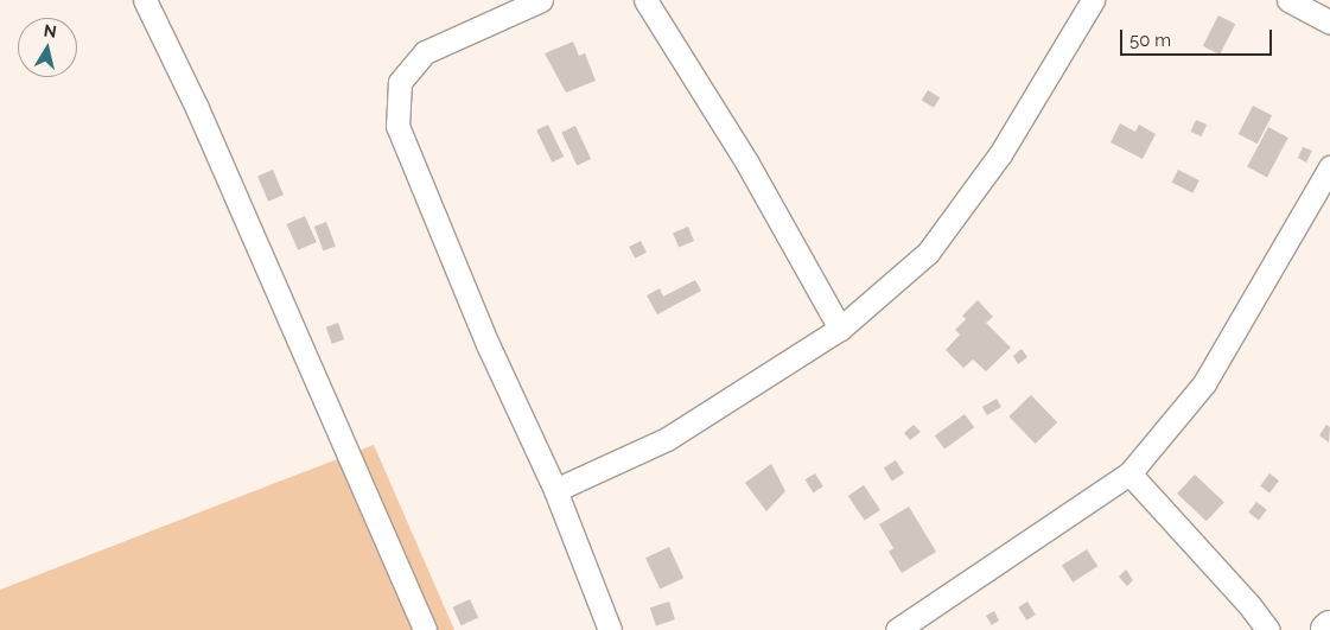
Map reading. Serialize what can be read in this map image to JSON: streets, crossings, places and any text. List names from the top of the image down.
{
  "scale_bar": "50 m",
  "north": "top"
}
